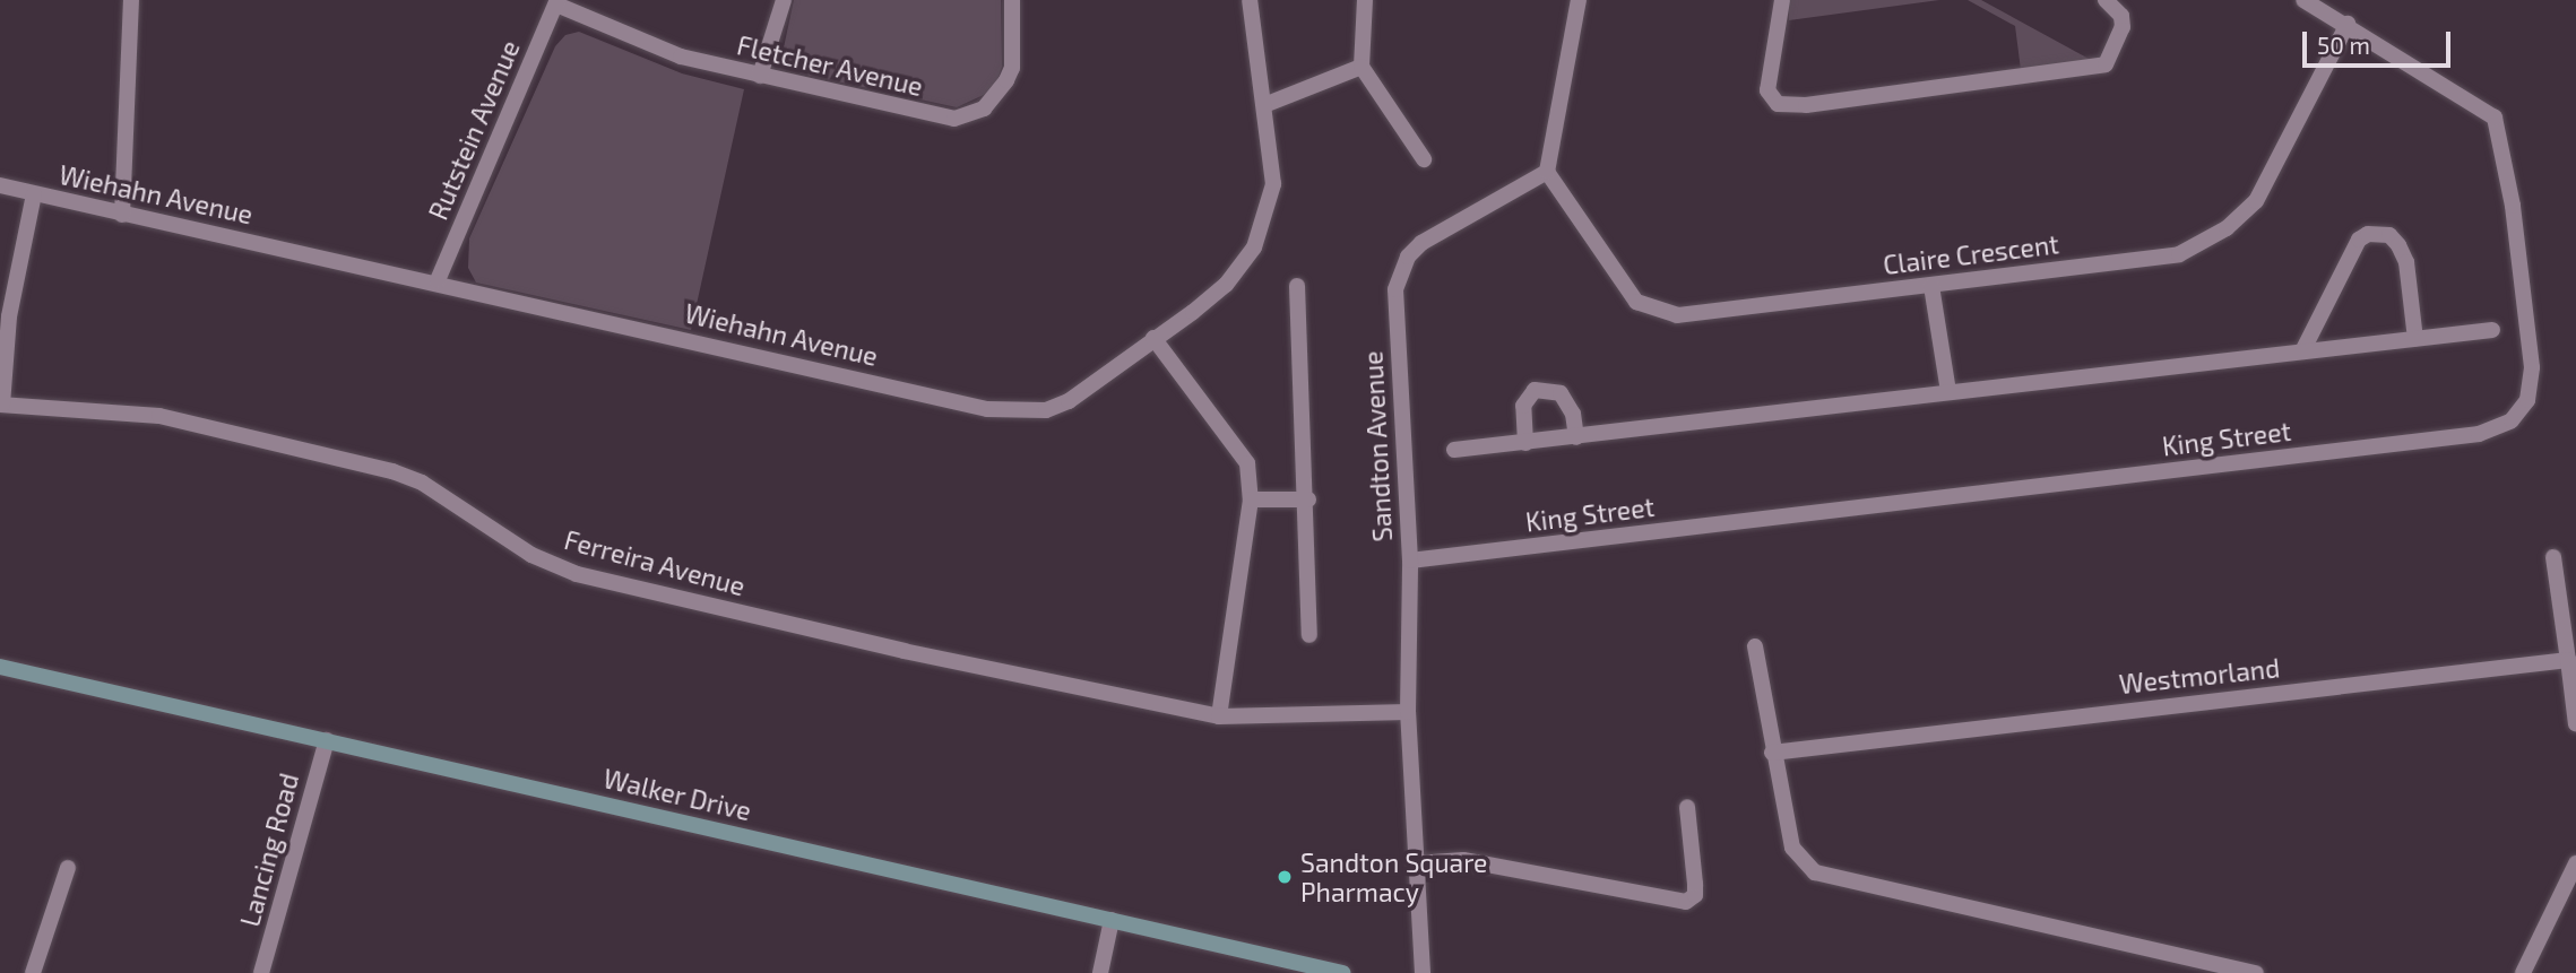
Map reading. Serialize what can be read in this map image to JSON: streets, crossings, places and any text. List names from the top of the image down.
{
  "streets": {
    "street": [
      "Fletcher Avenue",
      "Rutstein Avenue",
      "Wiehahn Avenue",
      "Claire Crescent",
      "King Street",
      "Sandton Avenue",
      "Ferreira Avenue",
      "Westmorland",
      "Walker Drive",
      "Lancing Road"
    ]
  },
  "crossings": [
    ["Fletcher Avenue", "Rutstein Avenue"],
    ["Rutstein Avenue", "Wiehahn Avenue"],
    ["Claire Crescent", "King Street"],
    ["Claire Crescent", "Sandton Avenue"],
    ["King Street", "Sandton Avenue"],
    ["Sandton Avenue", "Ferreira Avenue"],
    ["Walker Drive", "Lancing Road"]
  ],
  "places": ["Sandton Square Pharmacy"],
  "scale_bar": "50 m"
}
